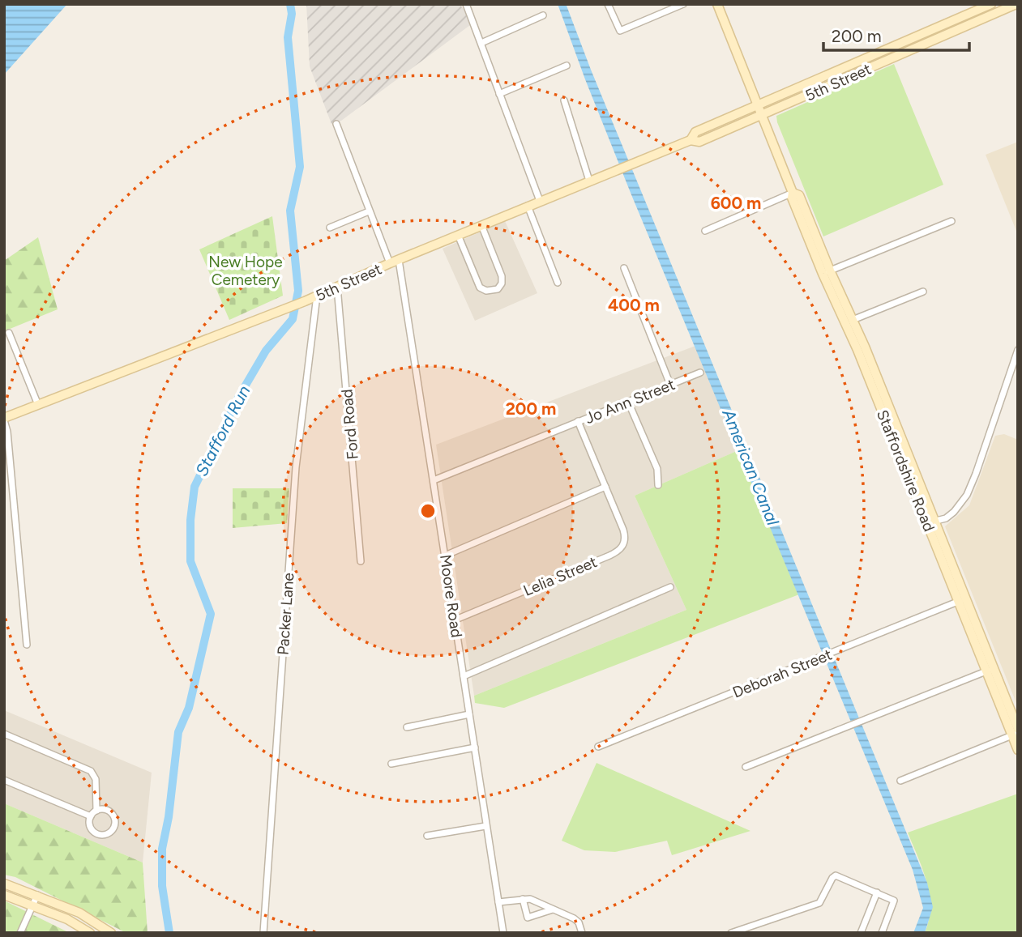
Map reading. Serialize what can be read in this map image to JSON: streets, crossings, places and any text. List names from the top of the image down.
{
  "streets": {
    "main road": ["5th Street", "Staffordshire Road"],
    "street": [
      "Jo Ann Street",
      "Ford Road",
      "Lelia Street",
      "Moore Road",
      "Packer Lane",
      "Deborah Street"
    ]
  },
  "crossings": [
    ["5th Street", "Ford Road"],
    ["5th Street", "Staffordshire Road"],
    ["5th Street", "Moore Road"],
    ["5th Street", "Packer Lane"],
    ["Jo Ann Street", "Lelia Street"],
    ["Jo Ann Street", "Moore Road"],
    ["Staffordshire Road", "Deborah Street"],
    ["Lelia Street", "Moore Road"]
  ],
  "water": ["Stafford Run", "American Canal"],
  "parks": ["New Hope Cemetery"],
  "scale_bar": "200 m",
  "rings": ["600 m", "400 m", "200 m"]
}
